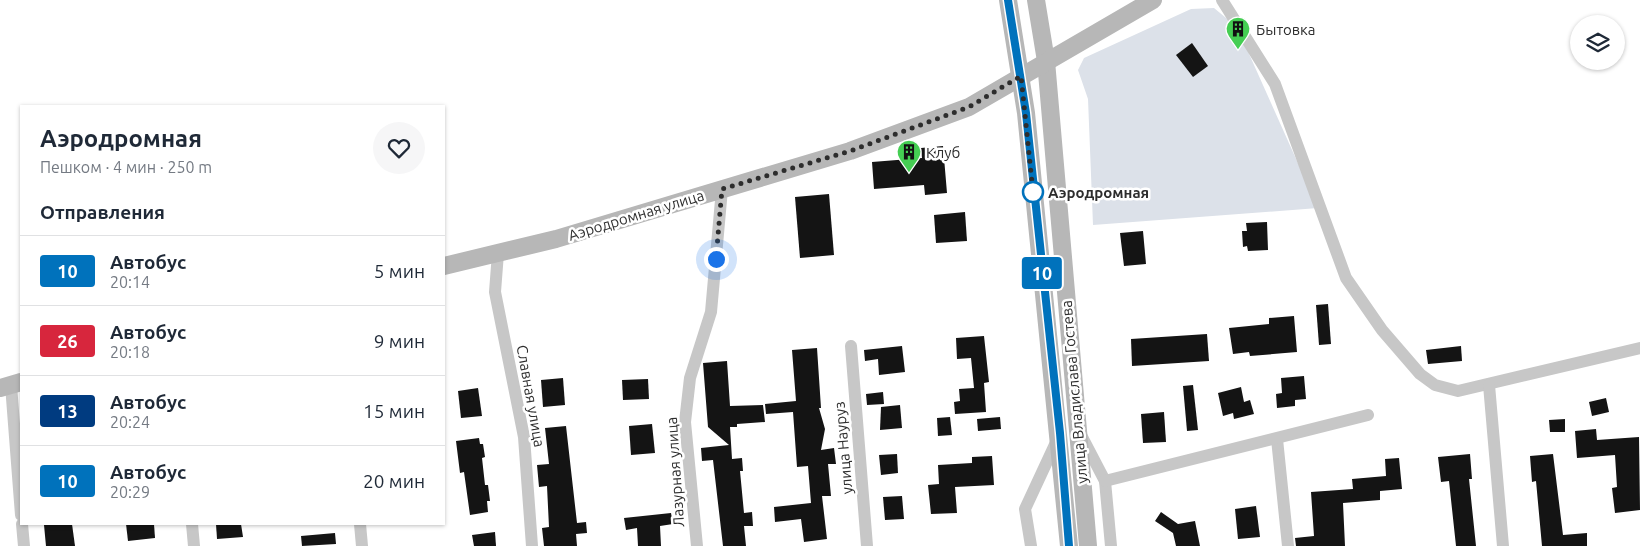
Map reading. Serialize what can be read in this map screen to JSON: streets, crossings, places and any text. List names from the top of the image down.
{
  "streets": {
    "main road": ["Аэродромная улица", "улица Владислава Гостева"],
    "street": ["Славная улица", "улица Науруз", "Лазурная улица"]
  },
  "crossings": [
    ["Аэродромная улица", "улица Владислава Гостева"],
    ["Аэродромная улица", "Славная улица"],
    ["Аэродромная улица", "Лазурная улица"]
  ],
  "places": {
    "building": ["Бытовка", "Клуб"],
    "other": ["Аэродромная"]
  },
  "lines": ["bus line 10"],
  "page": {
    "on_map": "10",
    "heading": [
      ["Аэродромная", "Пешком · 4 мин · 250 m"],
      "Отправления"
    ],
    "list": [
      {
        "mark": "10",
        "name": "Автобус",
        "note": "20:14",
        "value": "5 мин"
      },
      {
        "mark": "26",
        "name": "Автобус",
        "note": "20:18",
        "value": "9 мин"
      },
      {
        "mark": "13",
        "name": "Автобус",
        "note": "20:24",
        "value": "15 мин"
      },
      {
        "mark": "10",
        "name": "Автобус",
        "note": "20:29",
        "value": "20 мин"
      }
    ]
  }
}
